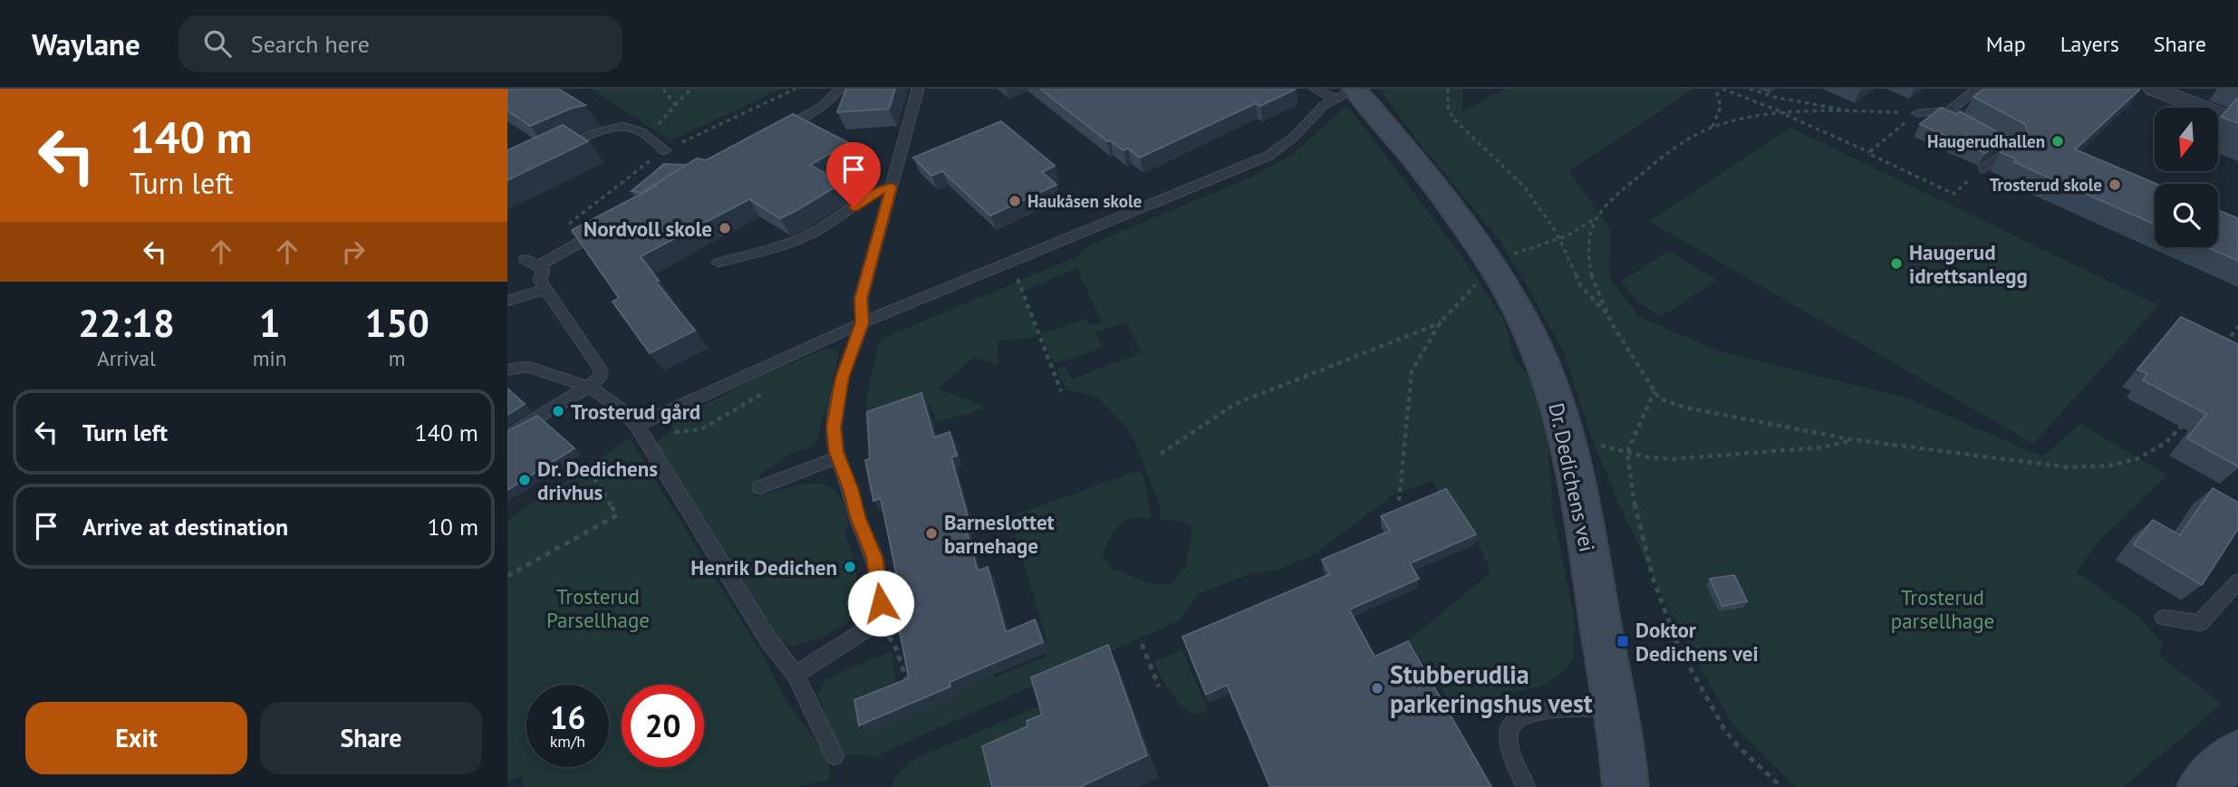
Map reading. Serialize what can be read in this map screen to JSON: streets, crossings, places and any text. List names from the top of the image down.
{
  "streets": {
    "street": ["Dr. Dedichens vei"]
  },
  "parks": ["Trosterud Parsellhage", "Trosterud parsellhage"],
  "places": {
    "other": [
      "Haugerudhallen",
      "Trosterud skole",
      "Haukåsen skole",
      "Nordvoll skole",
      "Haugerud idrettsanlegg",
      "Trosterud gård",
      "Dr. Dedichens drivhus",
      "Barneslottet barnehage",
      "Henrik Dedichen",
      "Stubberudlia parkeringshus vest"
    ],
    "transit": ["Doktor Dedichens vei"]
  },
  "north": "bottom",
  "page": {
    "header": "Waylane",
    "search": "Search here",
    "nav": ["Map", "Layers", "Share"],
    "turn": ["140 m", "Turn left"],
    "eta": [
      "22:18",
      "Arrival",
      "1",
      "min",
      "150",
      "m"
    ],
    "list": [
      {
        "name": "Turn left",
        "value": "140 m"
      },
      {
        "name": "Arrive at destination",
        "value": "10 m"
      }
    ],
    "speed": "16 km/h",
    "limit": "20",
    "buttons": ["Exit", "Share"]
  }
}
